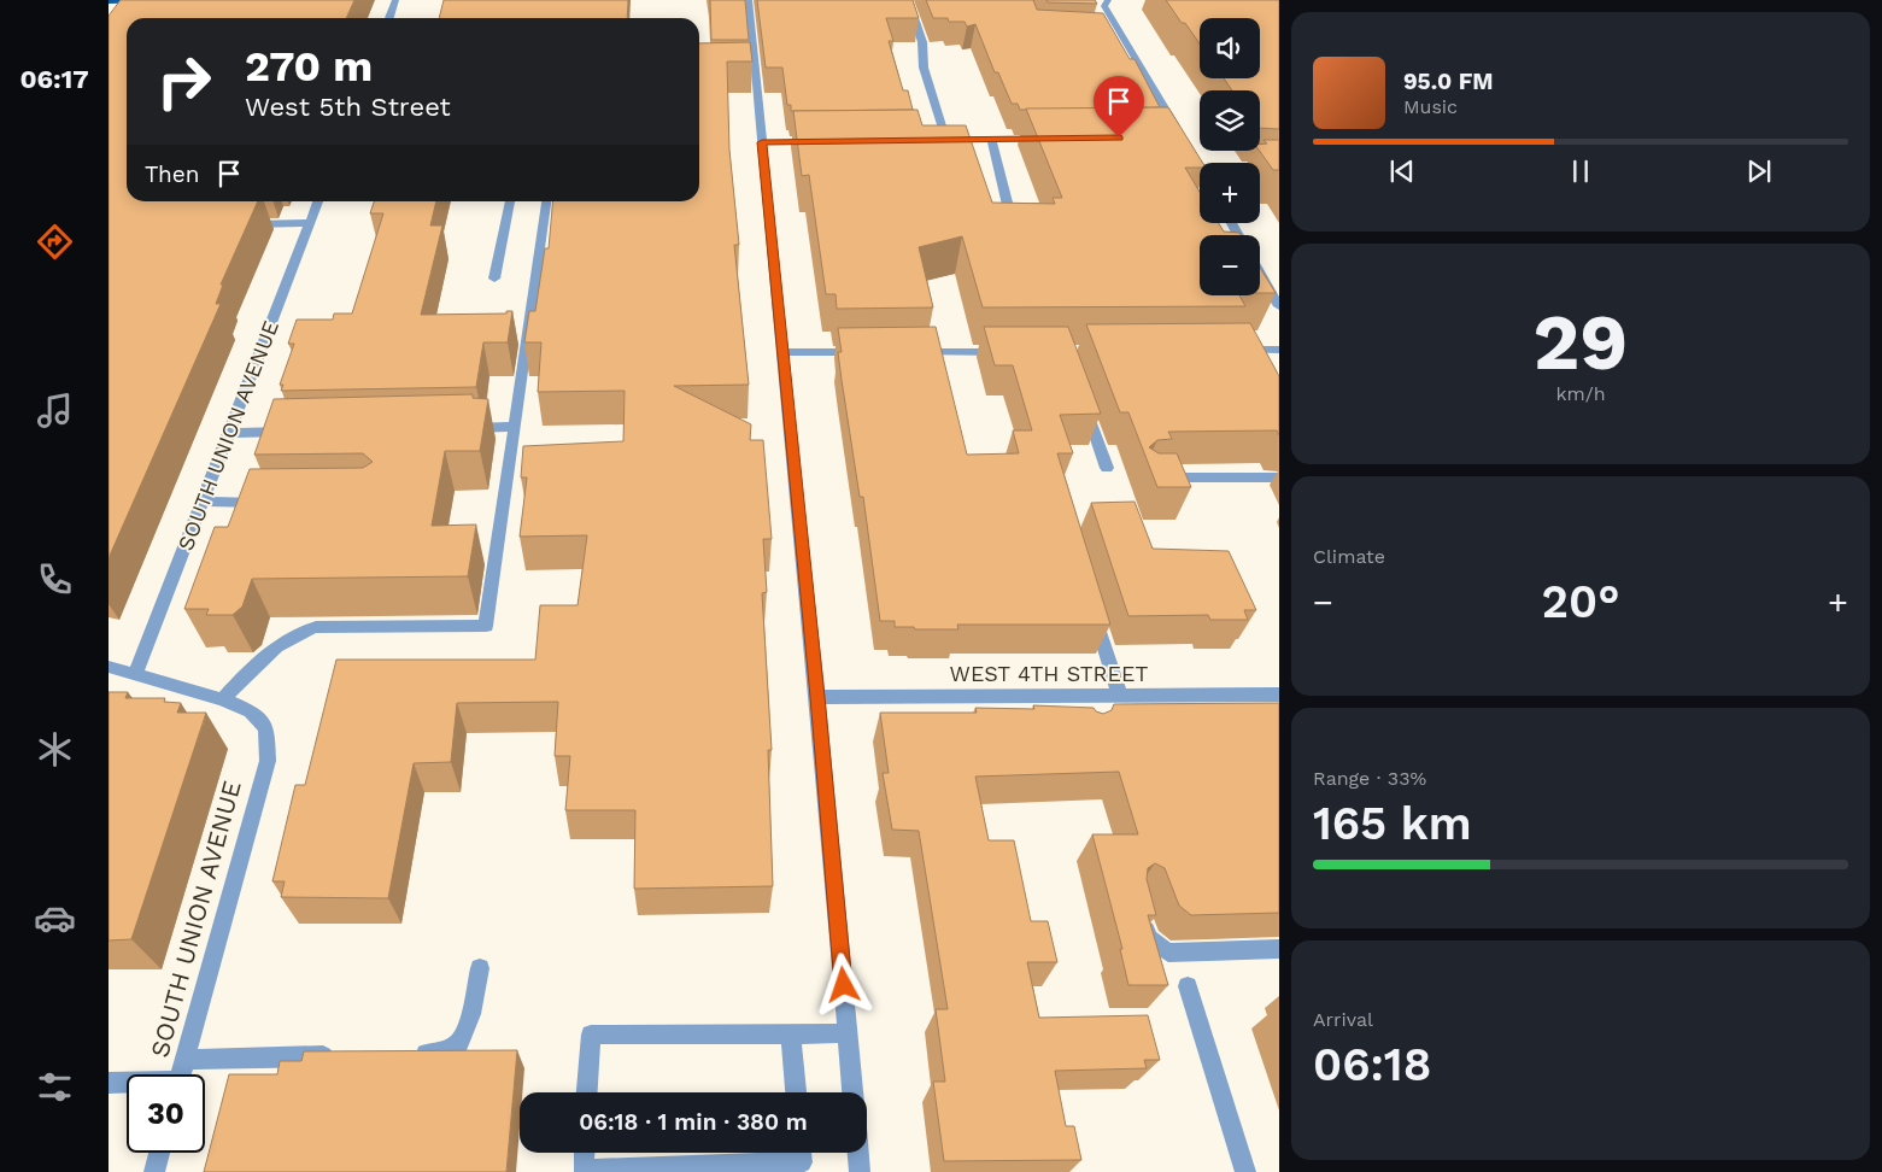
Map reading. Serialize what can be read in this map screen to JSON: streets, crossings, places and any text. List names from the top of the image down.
{
  "streets": {
    "street": ["SOUTH UNION AVENUE", "WEST 4TH STREET"]
  },
  "page": {
    "tabs": "06:17",
    "map_buttons": ["+", "−"],
    "turn": ["270 m", "West 5th Street"],
    "song": ["95.0 FM", "Music"],
    "then": "Then",
    "tile": [
      ["29", "km/h"],
      "Climate",
      ["Range · 33%", "165 km"],
      ["Arrival", "06:18"]
    ],
    "heat": ["−", "20°", "+"],
    "limit": "30",
    "trip": "06:18 · 1 min · 380 m"
  }
}
